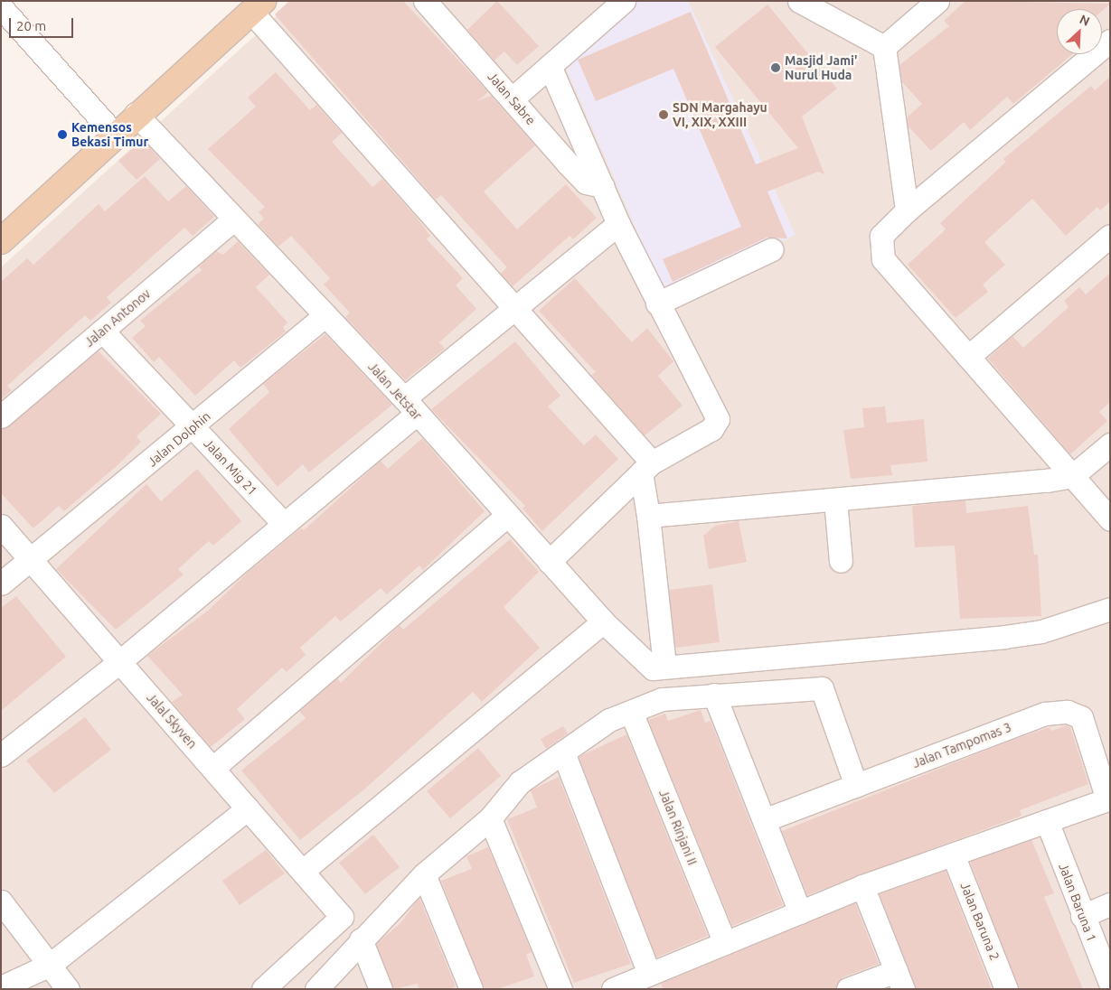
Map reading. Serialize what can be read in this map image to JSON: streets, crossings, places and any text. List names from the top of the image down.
{
  "streets": {
    "street": [
      "Jalan Sabre",
      "Jalan Antonov",
      "Jalan Jetstar",
      "Jalan Dolphin",
      "Jalan Mig 21",
      "Jalal Skyven",
      "Jalan Tampomas 3",
      "Jalan Rinjani II",
      "Jalan Baruna 1",
      "Jalan Baruna 2"
    ]
  },
  "crossings": [
    ["Jalan Antonov", "Jalan Jetstar"],
    ["Jalan Antonov", "Jalan Mig 21"],
    ["Jalan Jetstar", "Jalan Dolphin"],
    ["Jalan Dolphin", "Jalan Mig 21"],
    ["Jalan Dolphin", "Jalal Skyven"]
  ],
  "places": ["Masjid Jami' Nurul Huda", "SDN Margahayu VI, XIX, XXIII", "Kemensos Bekasi Timur"],
  "scale_bar": "20 m",
  "north": "top right"
}
